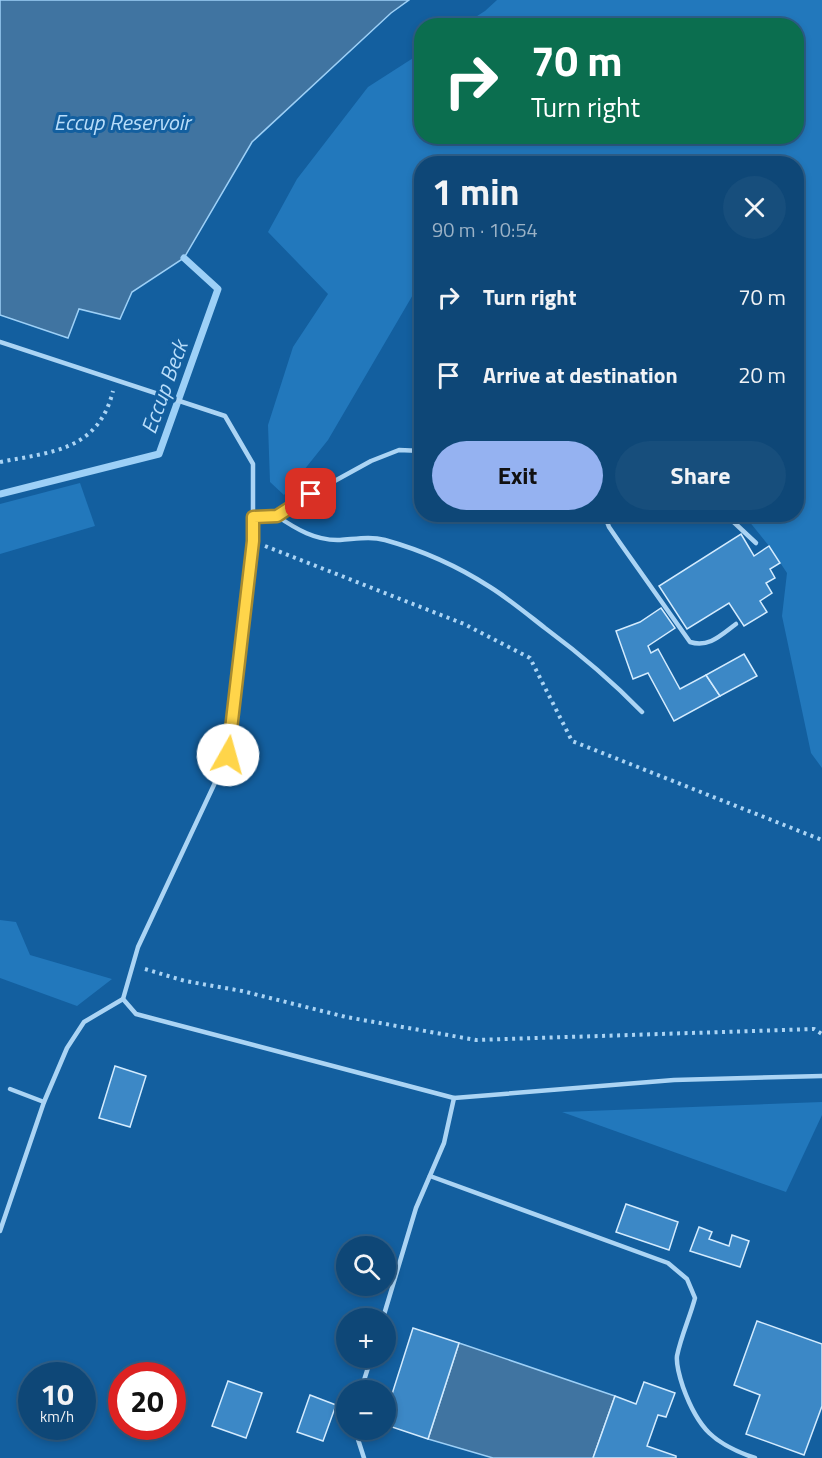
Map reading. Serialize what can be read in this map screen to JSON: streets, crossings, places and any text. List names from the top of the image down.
{
  "water": ["Eccup Reservoir", "Eccup Beck"],
  "page": {
    "turn": ["70 m", "Turn right"],
    "heading": ["1 min", "90 m · 10:54"],
    "list": [
      {
        "name": "Turn right",
        "value": "70 m"
      },
      {
        "name": "Arrive at destination",
        "value": "20 m"
      }
    ],
    "buttons": ["Exit", "Share"],
    "map_buttons": ["+", "−"],
    "speed": "10 km/h",
    "limit": "20"
  }
}
